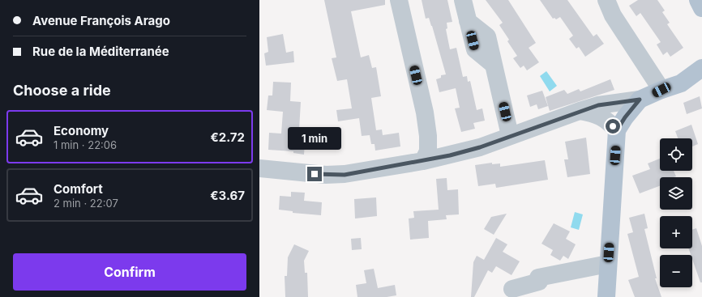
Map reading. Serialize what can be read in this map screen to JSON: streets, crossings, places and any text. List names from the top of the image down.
{
  "page": {
    "banner": ["Avenue François Arago", "Rue de la Méditerranée"],
    "heading": "Choose a ride",
    "list": [
      {
        "name": "Economy",
        "note": "1 min · 22:06",
        "value": "€2.72"
      },
      {
        "name": "Comfort",
        "note": "2 min · 22:07",
        "value": "€3.67"
      }
    ],
    "bubble": "1 min",
    "map_buttons": ["+", "−"],
    "buttons": "Confirm"
  }
}
